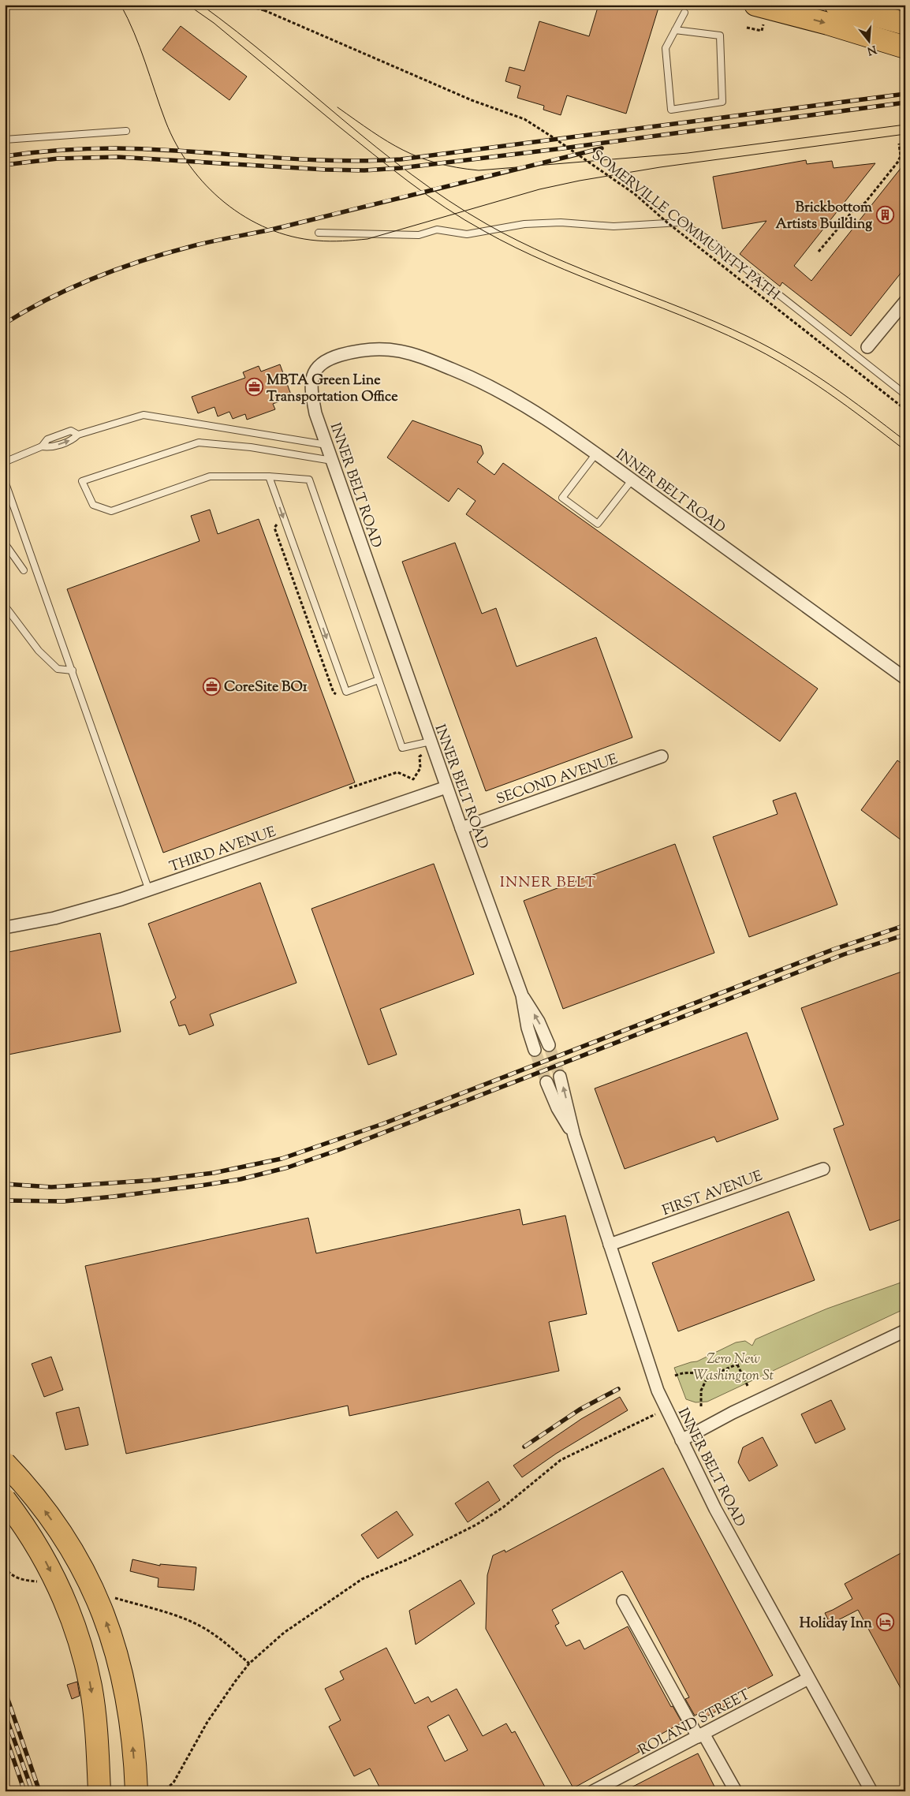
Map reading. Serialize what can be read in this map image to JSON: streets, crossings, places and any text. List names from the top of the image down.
{
  "streets": {
    "street": [
      "INNER BELT ROAD",
      "SECOND AVENUE",
      "THIRD AVENUE",
      "FIRST AVENUE",
      "ROLAND STREET"
    ],
    "path": ["SOMERVILLE COMMUNITY PATH"]
  },
  "crossings": [
    ["INNER BELT ROAD", "SECOND AVENUE"],
    ["INNER BELT ROAD", "THIRD AVENUE"],
    ["INNER BELT ROAD", "FIRST AVENUE"],
    ["INNER BELT ROAD", "ROLAND STREET"]
  ],
  "districts": ["INNER BELT"],
  "parks": ["Zero New Washington St"],
  "places": {
    "building": ["Brickbottom Artists Building"],
    "office": ["MBTA Green Line Transportation Office", "CoreSite BO1"],
    "hotel": ["Holiday Inn"]
  },
  "north": "bottom"
}
